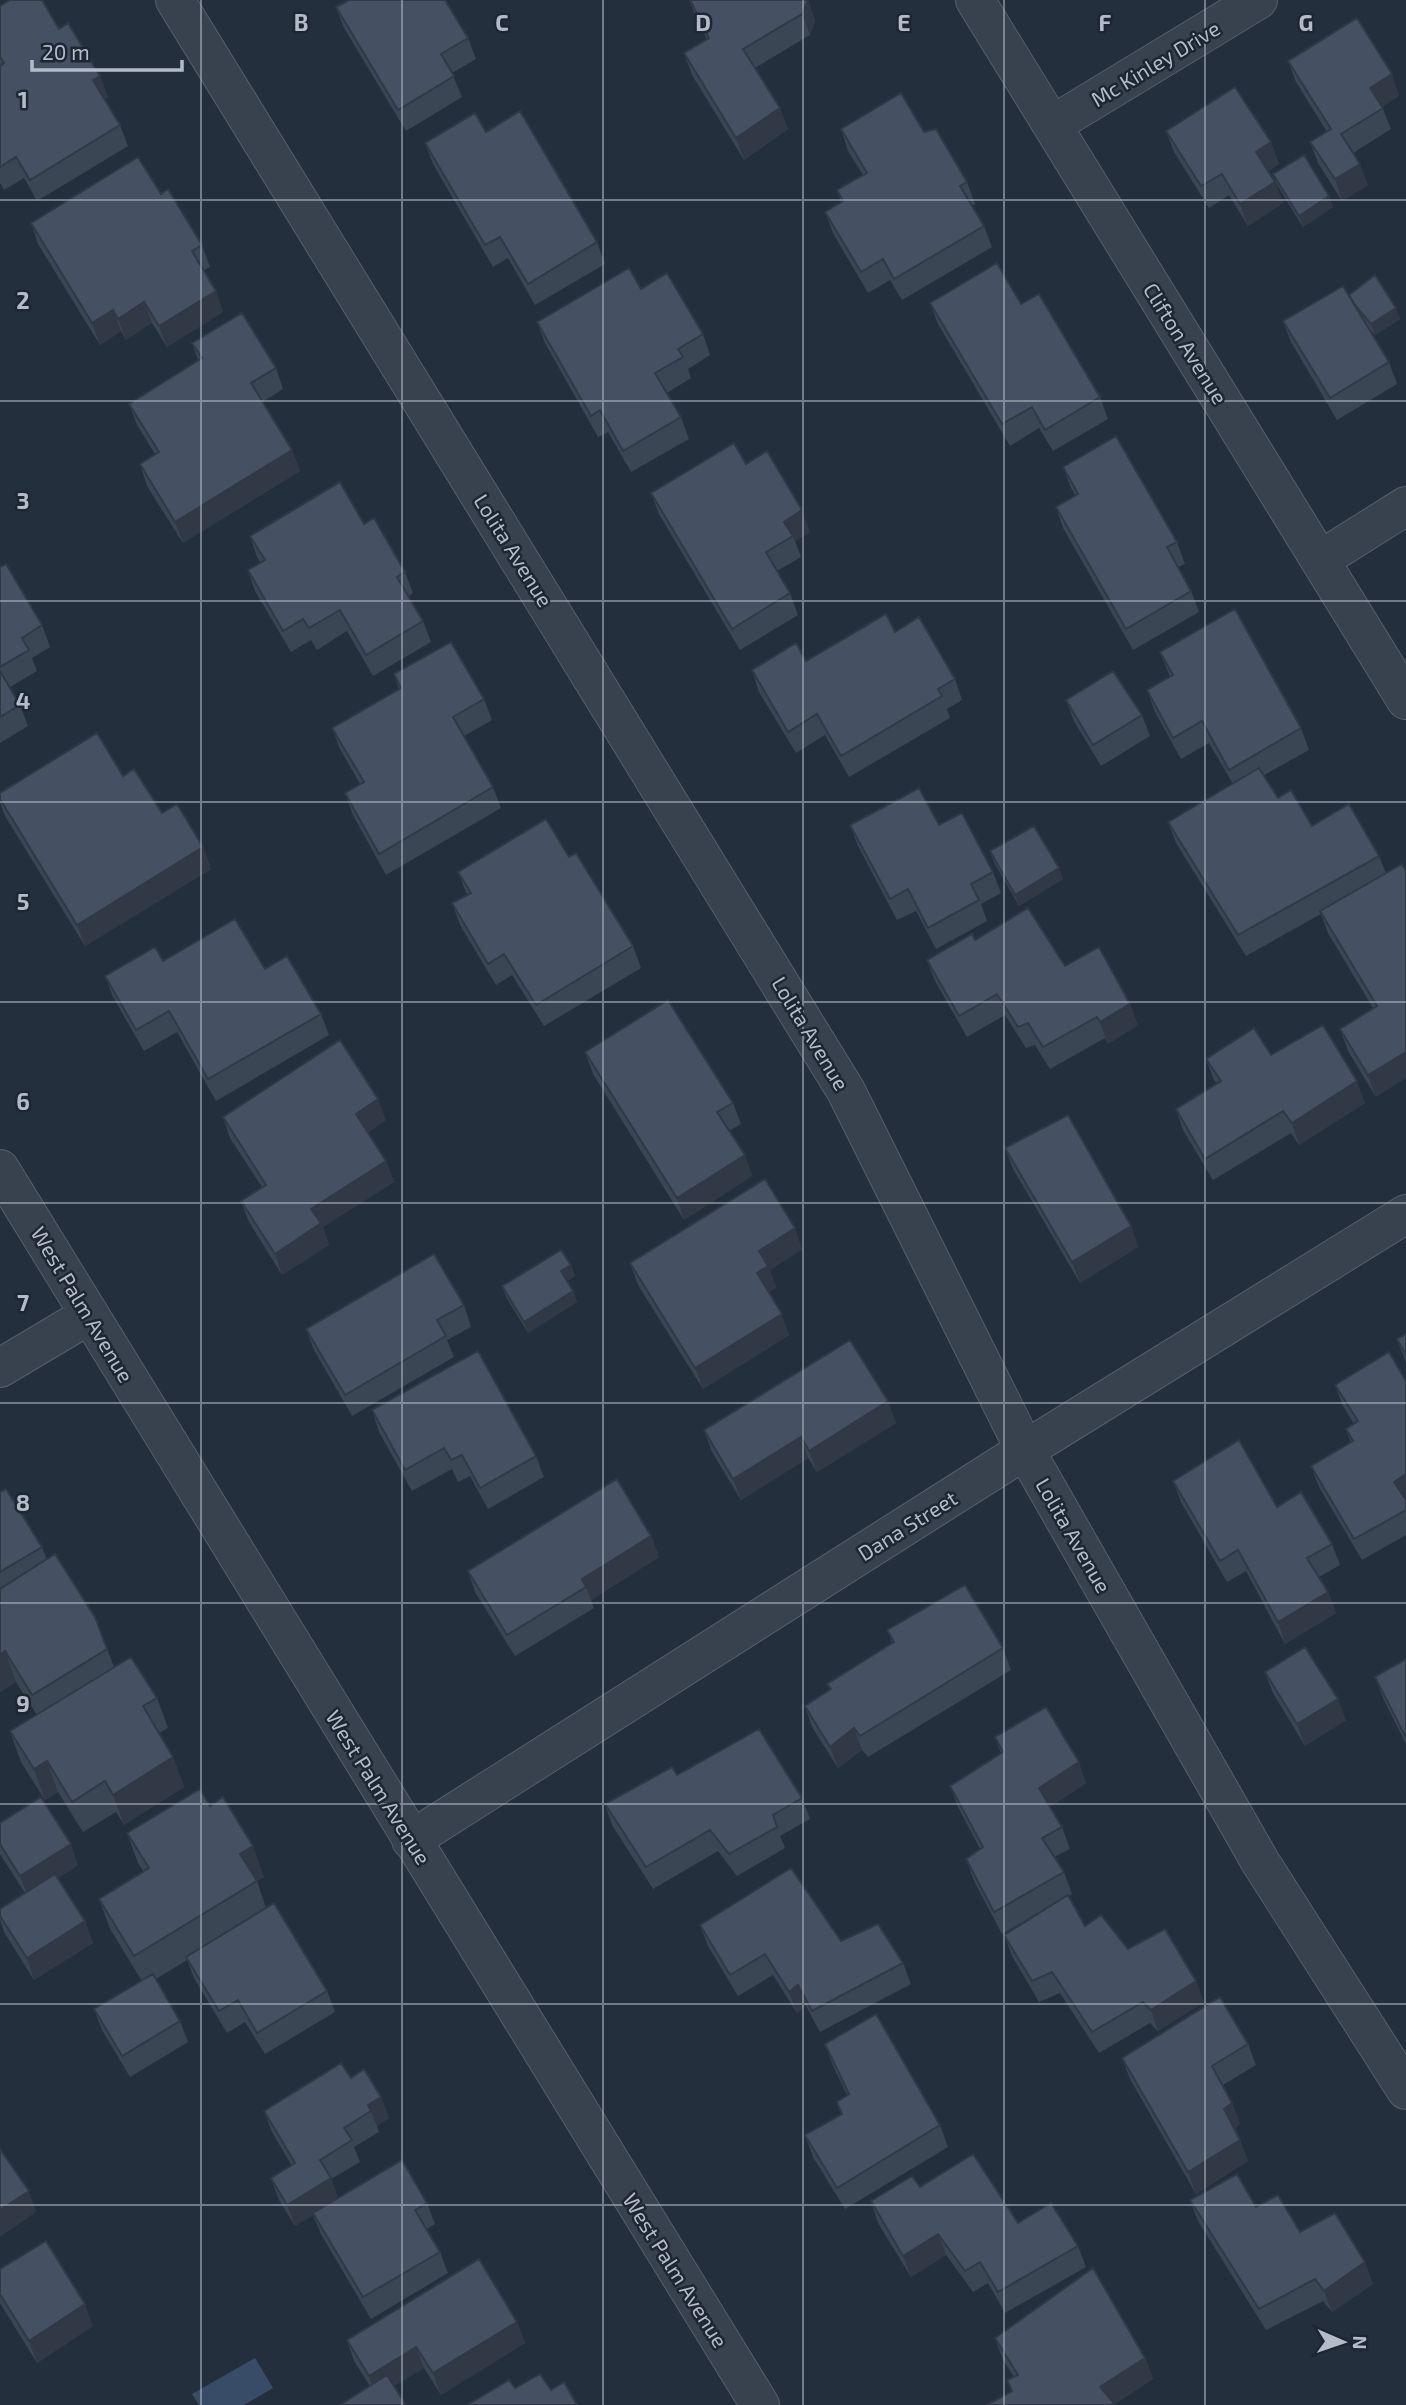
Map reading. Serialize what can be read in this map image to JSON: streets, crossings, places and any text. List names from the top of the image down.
{
  "streets": {
    "street": [
      "Mc Kinley Drive",
      "Clifton Avenue",
      "Lolita Avenue",
      "West Palm Avenue",
      "Dana Street"
    ]
  },
  "crossings": [
    ["Mc Kinley Drive", "Clifton Avenue"],
    ["Lolita Avenue", "Dana Street"],
    ["West Palm Avenue", "Dana Street"]
  ],
  "scale_bar": "20 m",
  "north": "right",
  "grid": {
    "columns": [
      "B",
      "C",
      "D",
      "E",
      "F",
      "G"
    ],
    "rows": [
      "1",
      "2",
      "3",
      "4",
      "5",
      "6",
      "7",
      "8",
      "9"
    ]
  }
}
